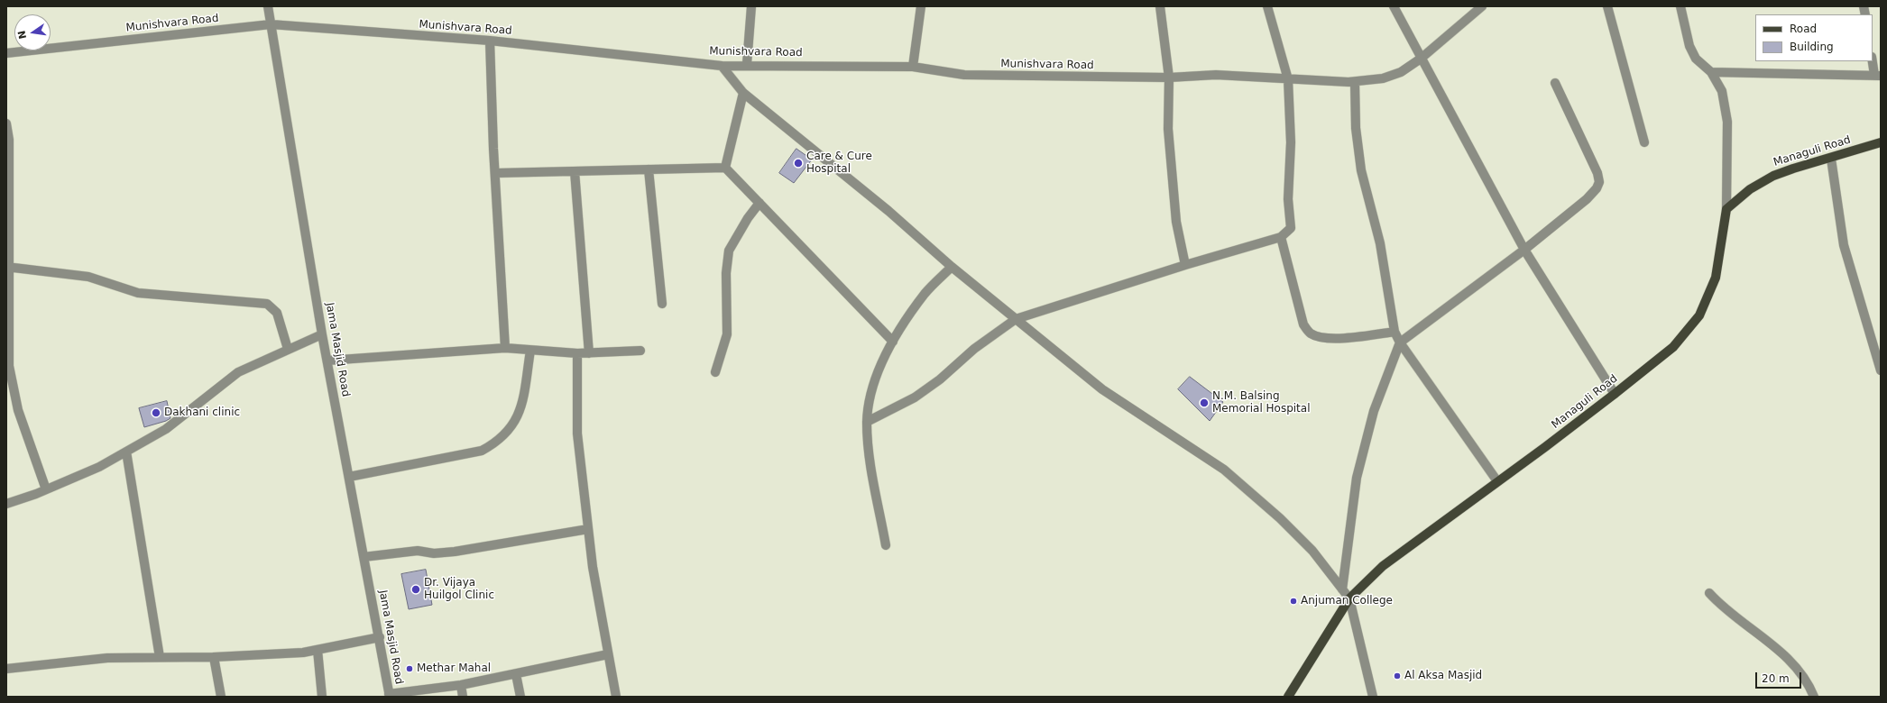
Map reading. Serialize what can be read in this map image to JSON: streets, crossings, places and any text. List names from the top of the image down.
{
  "streets": {
    "main road": ["Managuli Road"],
    "street": ["Munishvara Road", "Jama Masjid Road"]
  },
  "crossings": [
    ["Munishvara Road", "Jama Masjid Road"]
  ],
  "places": [
    "Care & Cure Hospital",
    "N.M. Balsing Memorial Hospital",
    "Dakhani clinic",
    "Dr. Vijaya Huilgol Clinic",
    "Anjuman College",
    "Methar Mahal",
    "Al Aksa Masjid"
  ],
  "legend": ["Road", "Building"],
  "scale_bar": "20 m",
  "north": "left"
}
